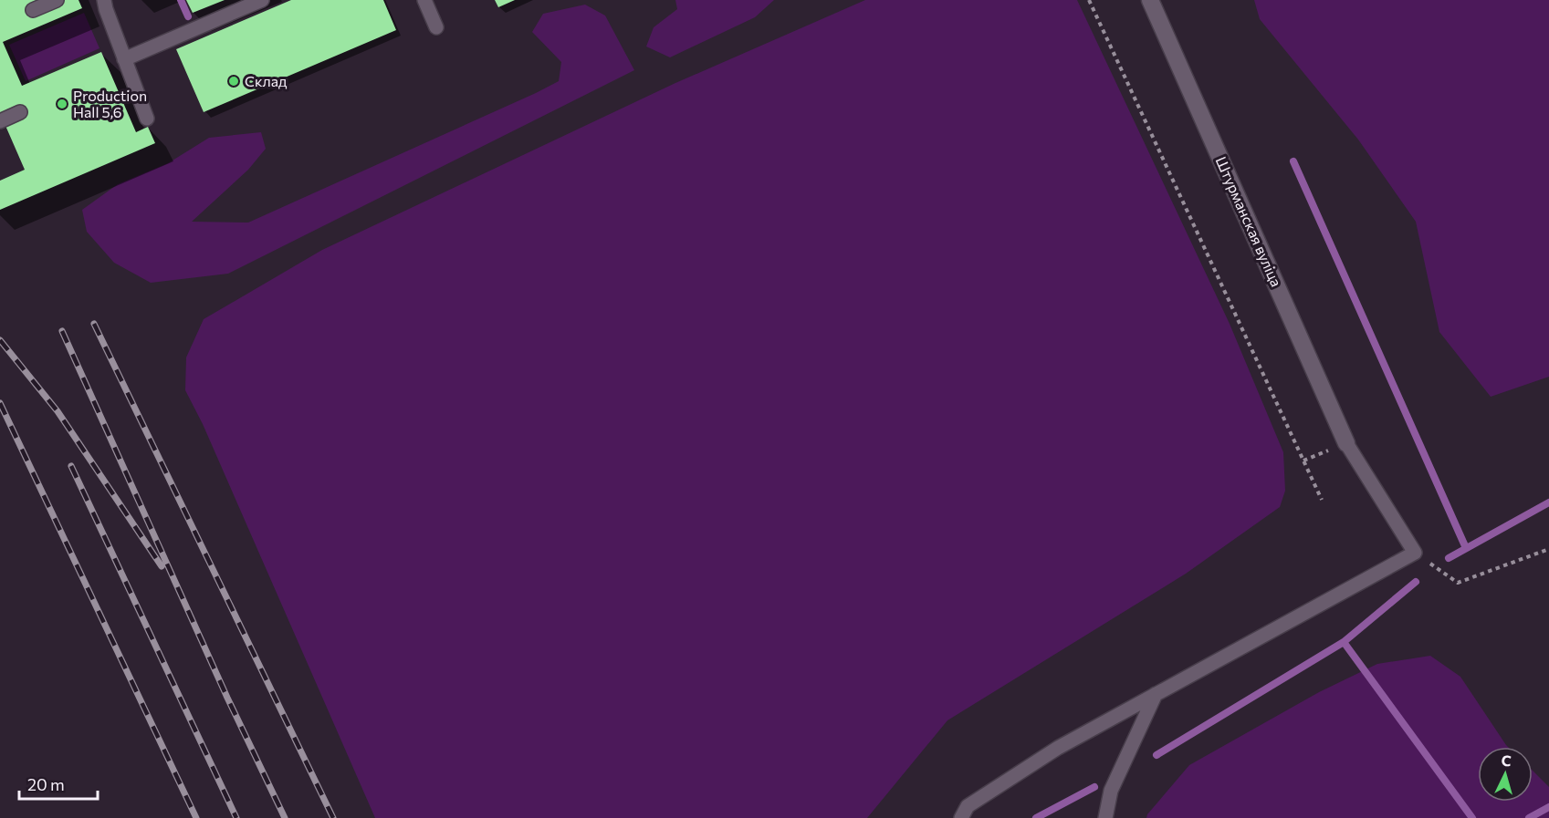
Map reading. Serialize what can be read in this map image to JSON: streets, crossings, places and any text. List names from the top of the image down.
{
  "streets": {
    "street": ["Штурманская вуліца"]
  },
  "places": ["Склад", "Production Hall 5,6"],
  "scale_bar": "20 m",
  "north": "top"
}
